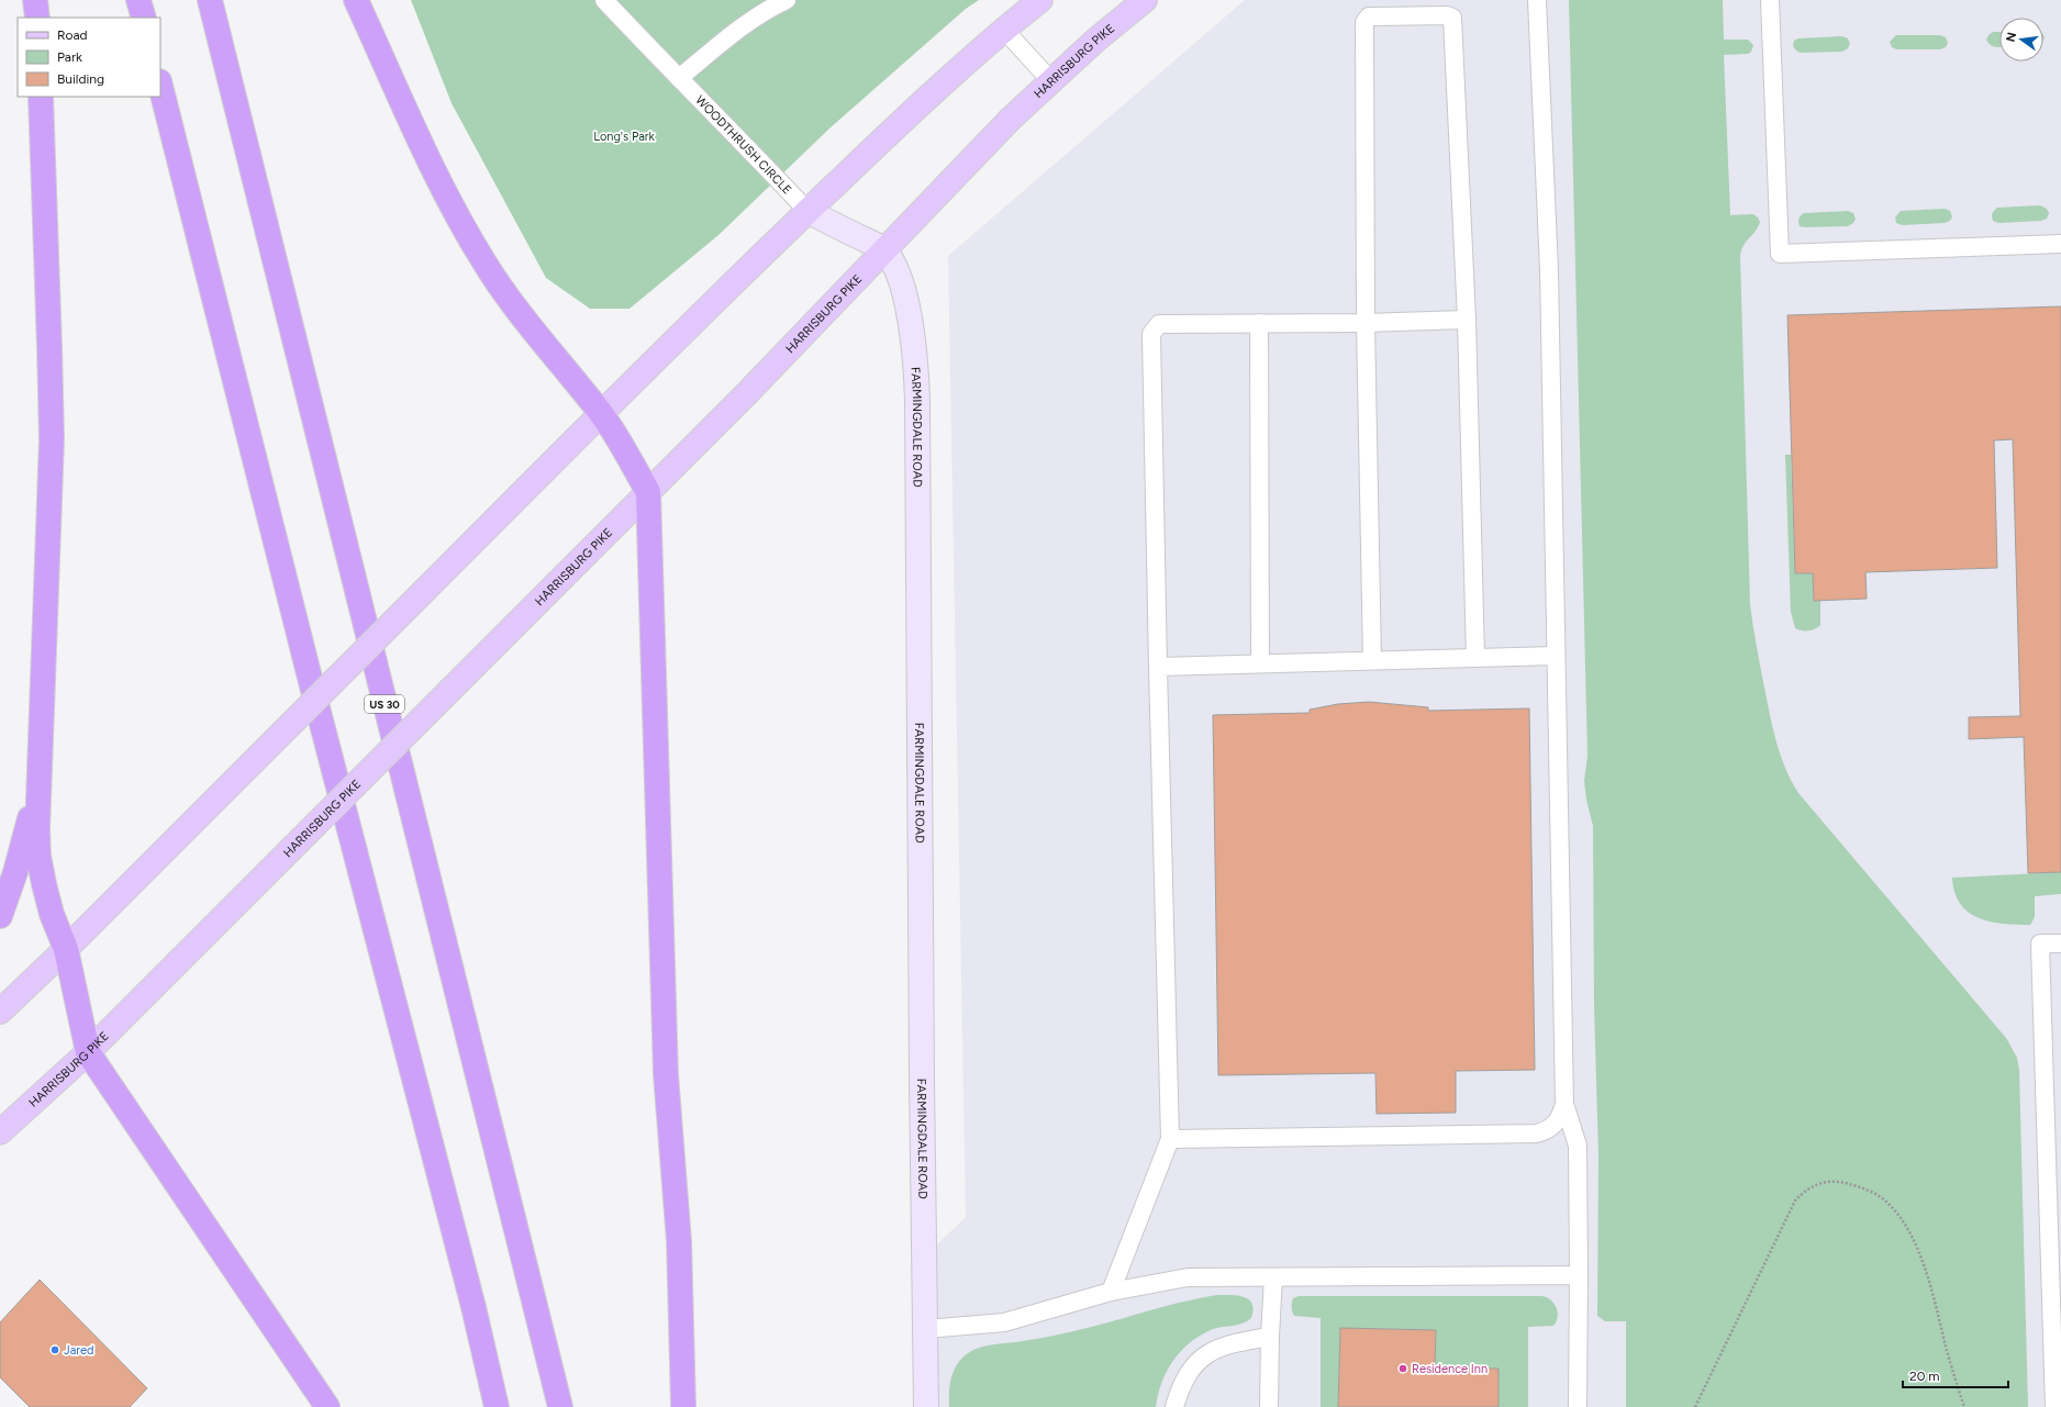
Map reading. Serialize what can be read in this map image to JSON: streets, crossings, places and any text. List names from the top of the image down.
{
  "streets": {
    "highway": ["US 30"],
    "main road": ["HARRISBURG PIKE"],
    "street": ["FARMINGDALE ROAD"],
    "lane": ["WOODTHRUSH CIRCLE"]
  },
  "crossings": [
    ["HARRISBURG PIKE", "FARMINGDALE ROAD"]
  ],
  "parks": ["Long's Park"],
  "places": ["Jared", "Residence Inn"],
  "legend": ["Road", "Park", "Building"],
  "scale_bar": "20 m",
  "north": "left"
}
